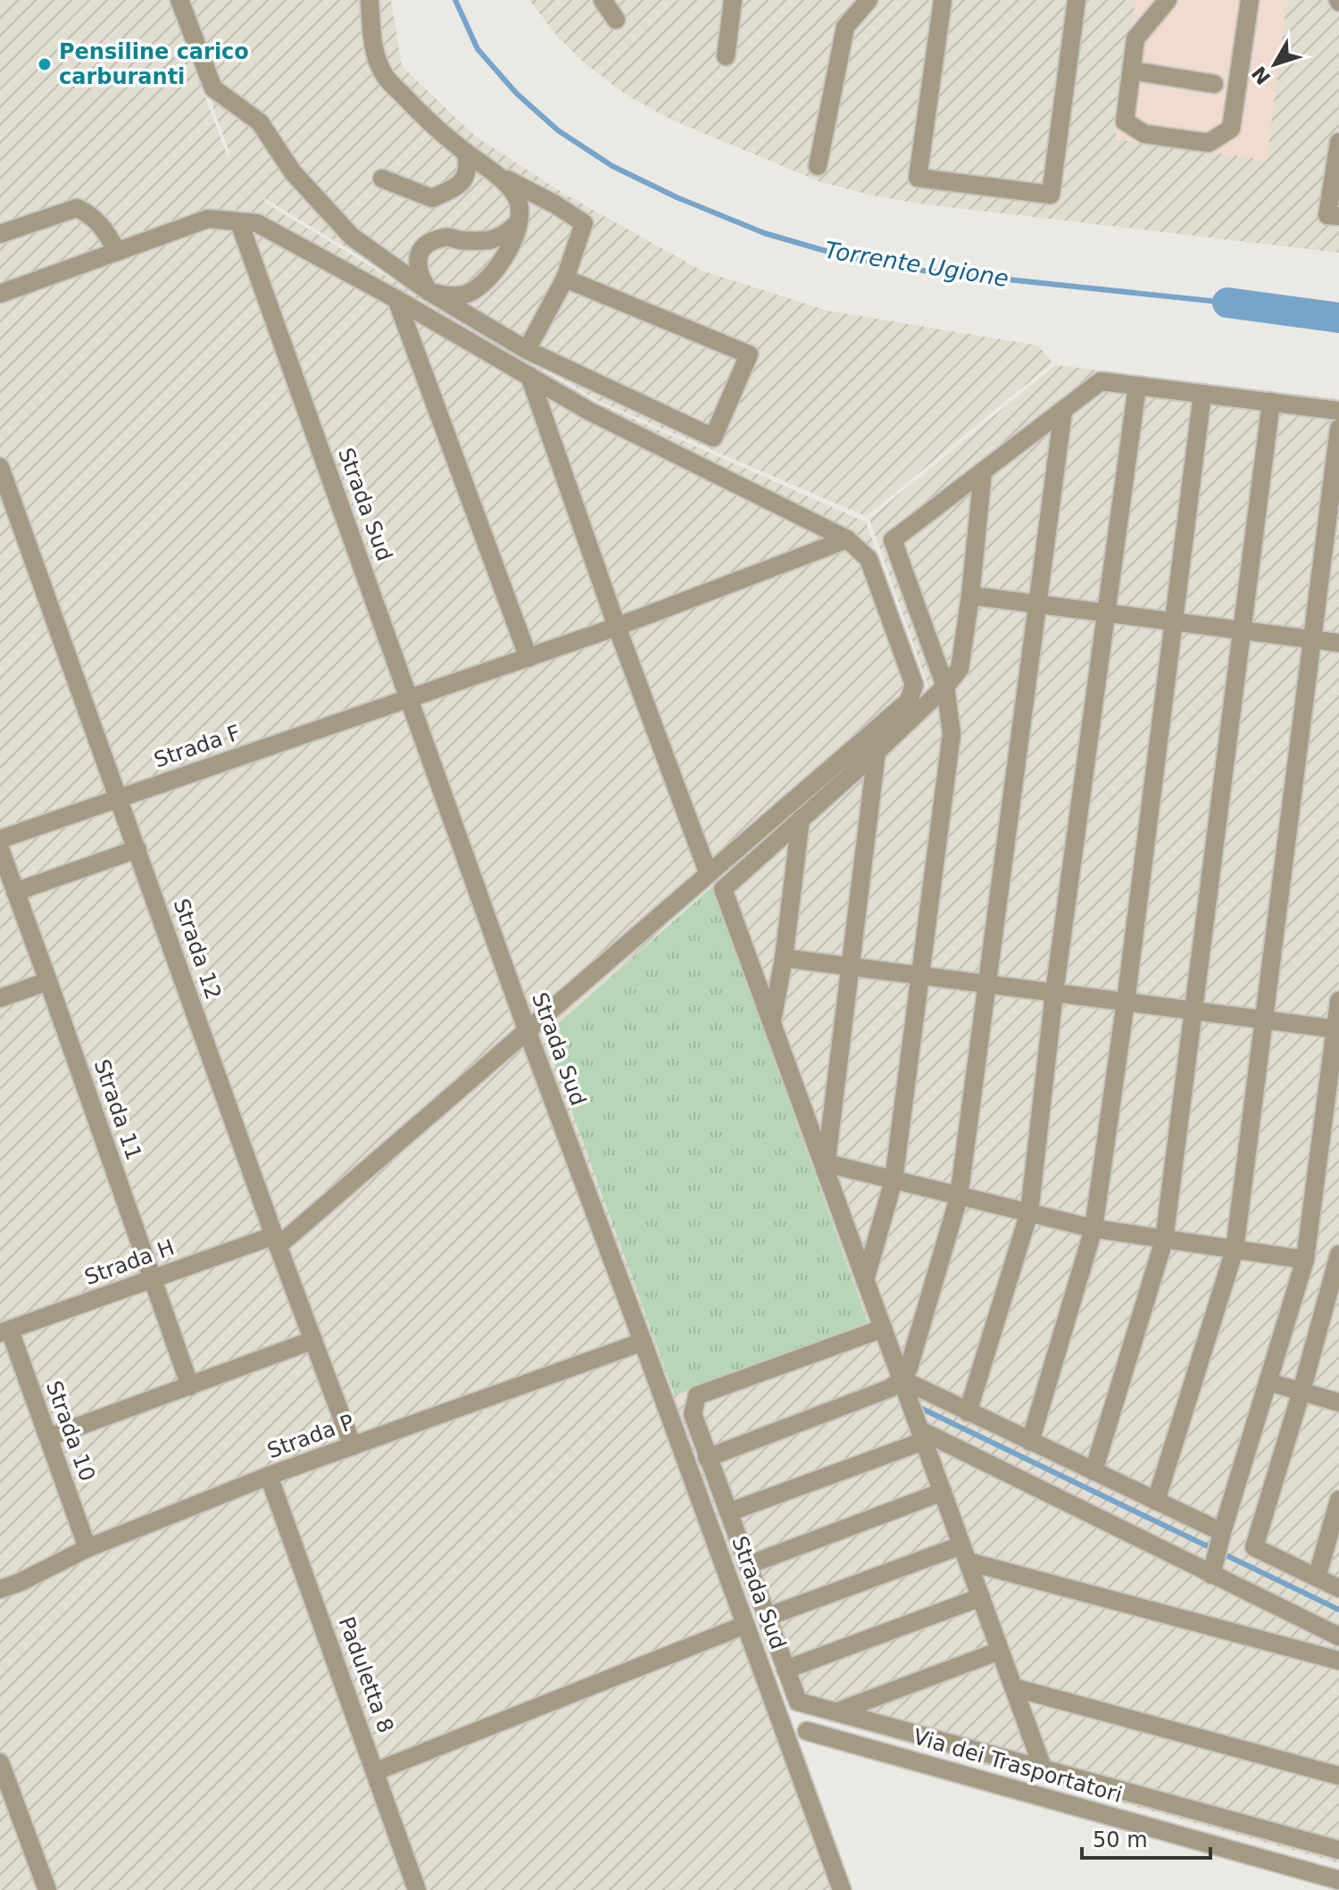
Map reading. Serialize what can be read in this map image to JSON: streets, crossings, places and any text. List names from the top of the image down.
{
  "streets": {
    "street": [
      "Strada Sud",
      "Strada F",
      "Strada 12",
      "Strada 11",
      "Strada H",
      "Strada 10",
      "Strada P",
      "Paduletta 8",
      "Via dei Trasportatori"
    ]
  },
  "crossings": [
    ["Strada Sud", "Strada F"],
    ["Strada Sud", "Strada P"],
    ["Strada F", "Strada 12"],
    ["Strada 12", "Strada H"],
    ["Strada 12", "Strada P"],
    ["Strada 11", "Strada H"],
    ["Strada H", "Strada 10"],
    ["Strada 10", "Strada P"],
    ["Strada P", "Paduletta 8"]
  ],
  "water": ["Torrente Ugione"],
  "places": ["Pensiline carico carburanti"],
  "scale_bar": "50 m",
  "north": "bottom left"
}
